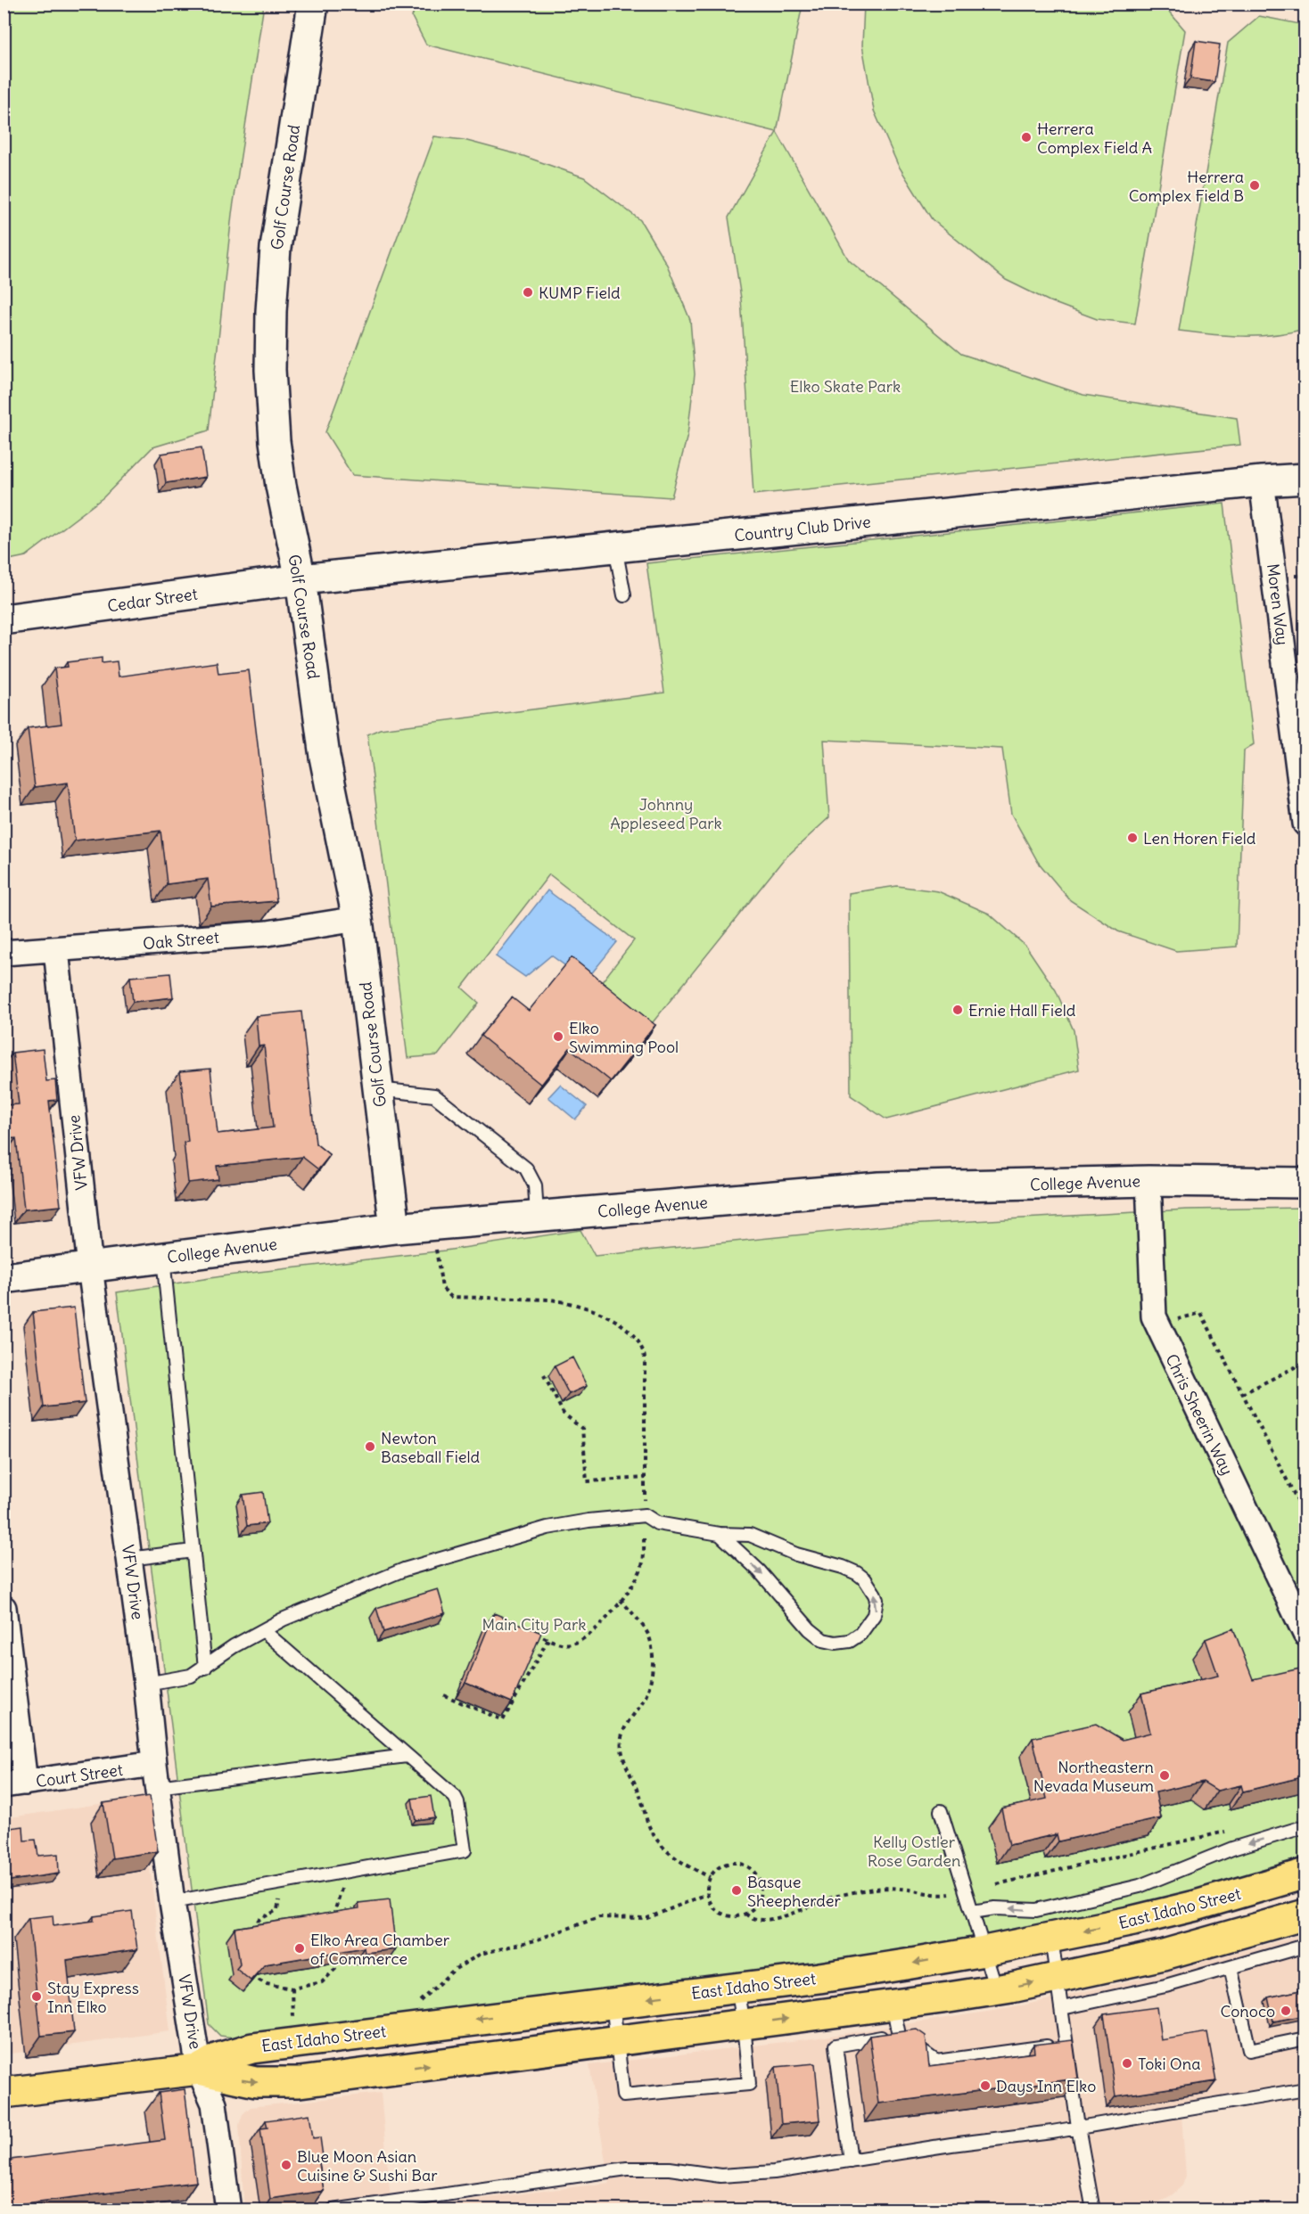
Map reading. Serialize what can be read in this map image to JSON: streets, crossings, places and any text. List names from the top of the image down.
{
  "streets": {
    "main road": ["East Idaho Street"],
    "street": [
      "Golf Course Road",
      "Country Club Drive",
      "Cedar Street",
      "Moren Way",
      "Oak Street",
      "VFW Drive",
      "College Avenue",
      "Chris Sheerin Way",
      "Court Street"
    ]
  },
  "crossings": [
    ["Golf Course Road", "Country Club Drive"],
    ["Golf Course Road", "Cedar Street"],
    ["Golf Course Road", "Oak Street"],
    ["Golf Course Road", "College Avenue"],
    ["Country Club Drive", "Cedar Street"],
    ["Country Club Drive", "Moren Way"],
    ["Oak Street", "VFW Drive"],
    ["VFW Drive", "College Avenue"],
    ["VFW Drive", "Court Street"],
    ["VFW Drive", "East Idaho Street"],
    ["College Avenue", "Chris Sheerin Way"]
  ],
  "parks": [
    "Elko Skate Park",
    "Johnny Appleseed Park",
    "Main City Park",
    "Kelly Ostler Rose Garden"
  ],
  "places": [
    "Herrera Complex Field A",
    "Herrera Complex Field B",
    "KUMP Field",
    "Len Horen Field",
    "Ernie Hall Field",
    "Elko Swimming Pool",
    "Newton Baseball Field",
    "Northeastern Nevada Museum",
    "Basque Sheepherder",
    "Elko Area Chamber of Commerce",
    "Stay Express Inn Elko",
    "Conoco",
    "Toki Ona",
    "Days Inn Elko",
    "Blue Moon Asian Cuisine & Sushi Bar"
  ]
}
